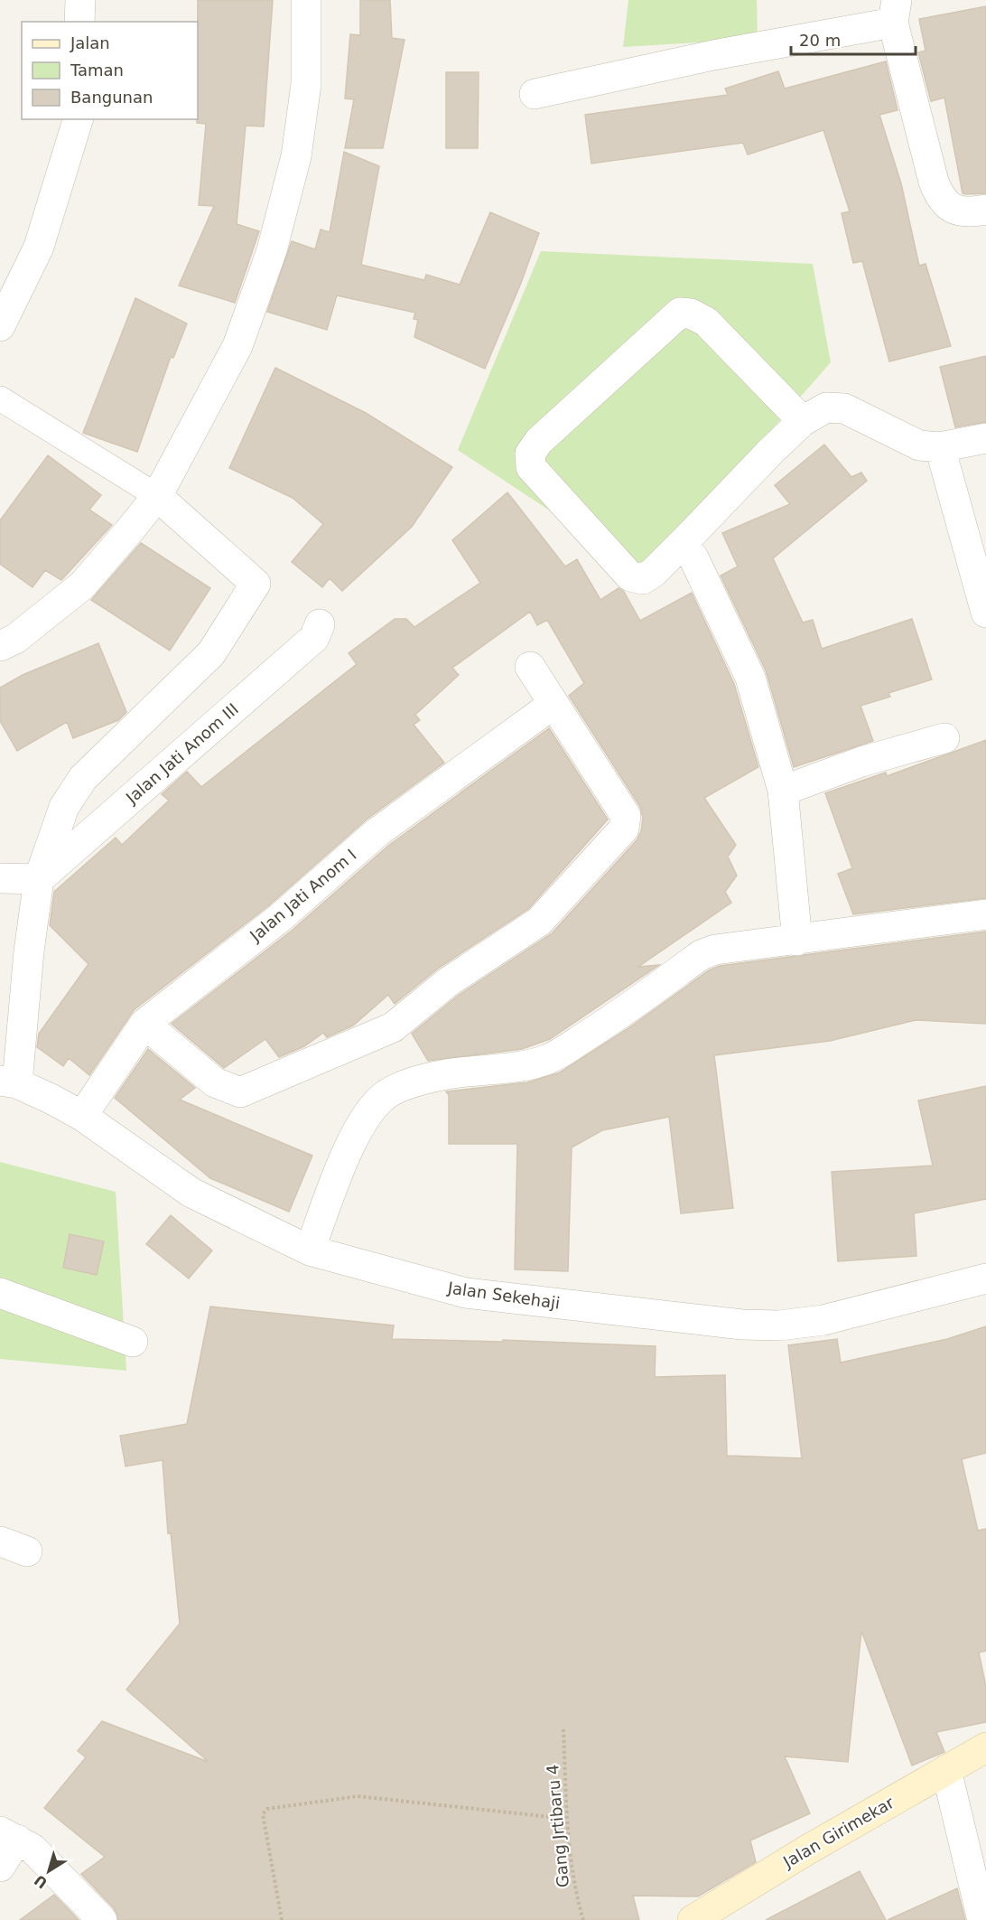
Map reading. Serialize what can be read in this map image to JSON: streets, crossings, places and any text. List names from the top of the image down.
{
  "streets": {
    "street": [
      "Jalan Jati Anom III",
      "Jalan Jati Anom I",
      "Jalan Sekehaji",
      "Jalan Girimekar"
    ],
    "path": ["Gang Jrtibaru 4"]
  },
  "crossings": [
    ["Jalan Jati Anom I", "Jalan Sekehaji"]
  ],
  "legend": ["Jalan", "Taman", "Bangunan"],
  "scale_bar": "20 m",
  "north": "bottom left"
}
